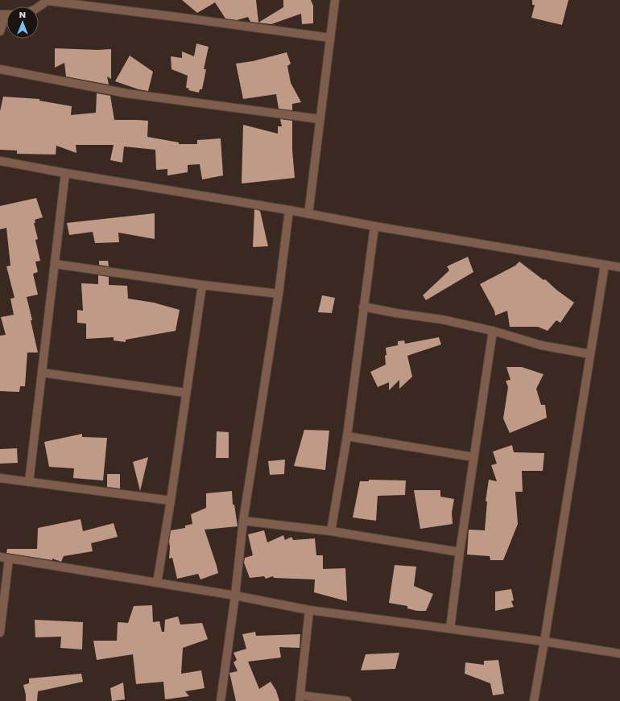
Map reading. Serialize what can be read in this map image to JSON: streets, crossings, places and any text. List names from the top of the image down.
{
  "north": "top"
}
